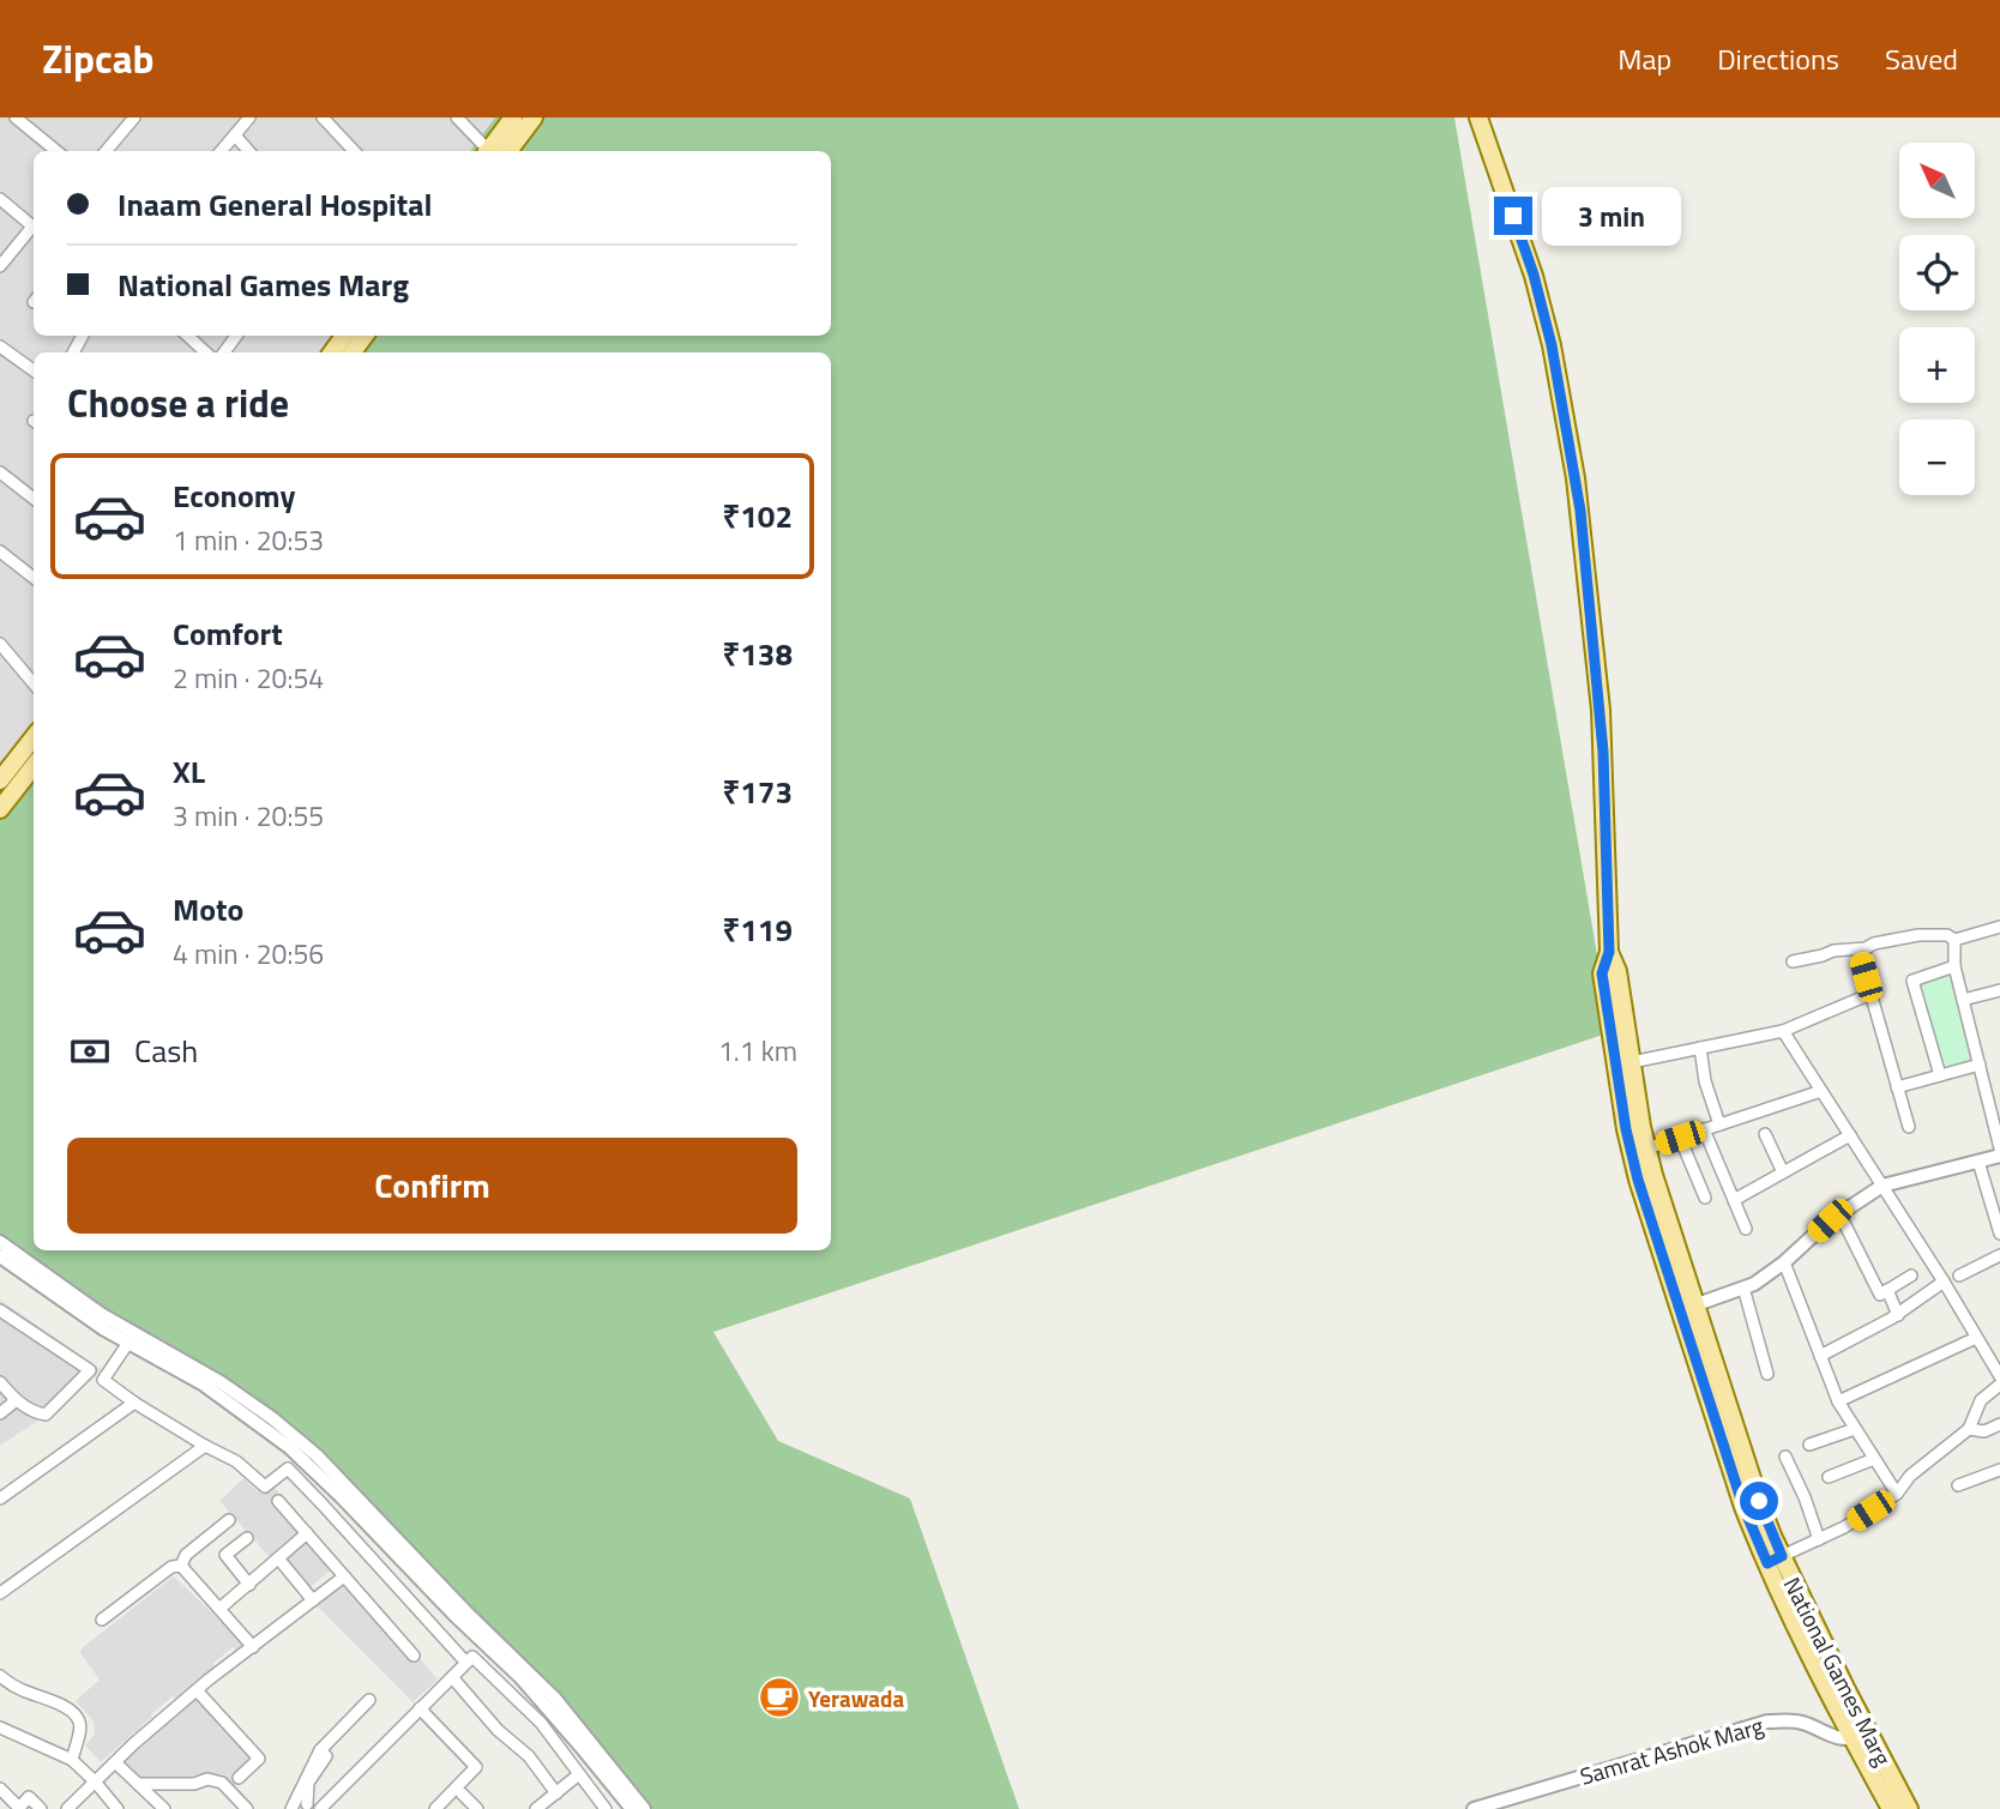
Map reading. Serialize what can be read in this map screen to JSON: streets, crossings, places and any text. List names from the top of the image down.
{
  "streets": {
    "main road": ["National Games Marg"],
    "street": ["Samrat Ashok Marg"]
  },
  "crossings": [
    ["National Games Marg", "Samrat Ashok Marg"]
  ],
  "places": {
    "cafe": ["Yerawada"]
  },
  "north": "top left",
  "page": {
    "header": "Zipcab",
    "nav": ["Map", "Directions", "Saved"],
    "map_buttons": ["+", "−"],
    "banner": ["Inaam General Hospital", "National Games Marg"],
    "bubble": "3 min",
    "heading": "Choose a ride",
    "list": [
      {
        "name": "Economy",
        "note": "1 min · 20:53",
        "value": "₹102"
      },
      {
        "name": "Comfort",
        "note": "2 min · 20:54",
        "value": "₹138"
      },
      {
        "name": "XL",
        "note": "3 min · 20:55",
        "value": "₹173"
      },
      {
        "name": "Moto",
        "note": "4 min · 20:56",
        "value": "₹119"
      }
    ],
    "pay": ["Cash", "1.1 km"],
    "buttons": "Confirm"
  }
}
